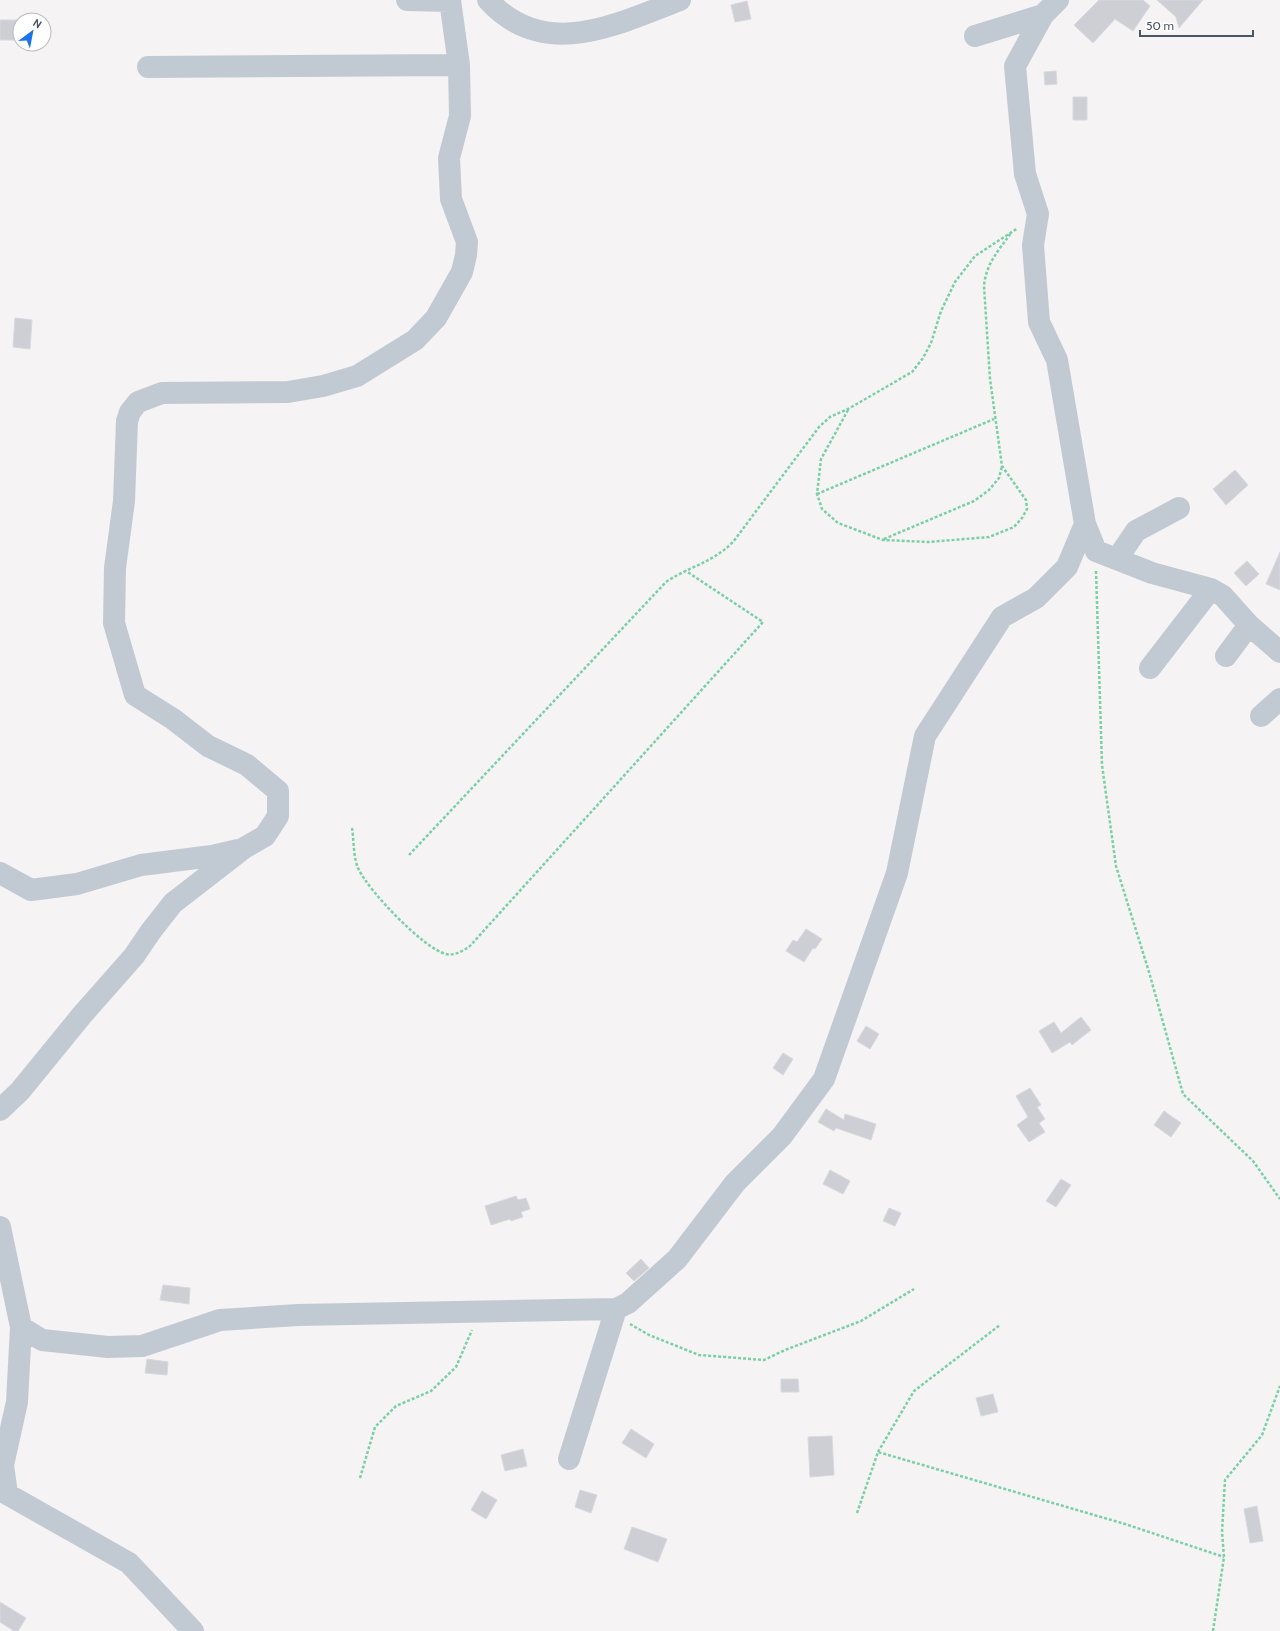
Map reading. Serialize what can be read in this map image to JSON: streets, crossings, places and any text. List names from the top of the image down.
{
  "scale_bar": "50 m",
  "north": "top right"
}
